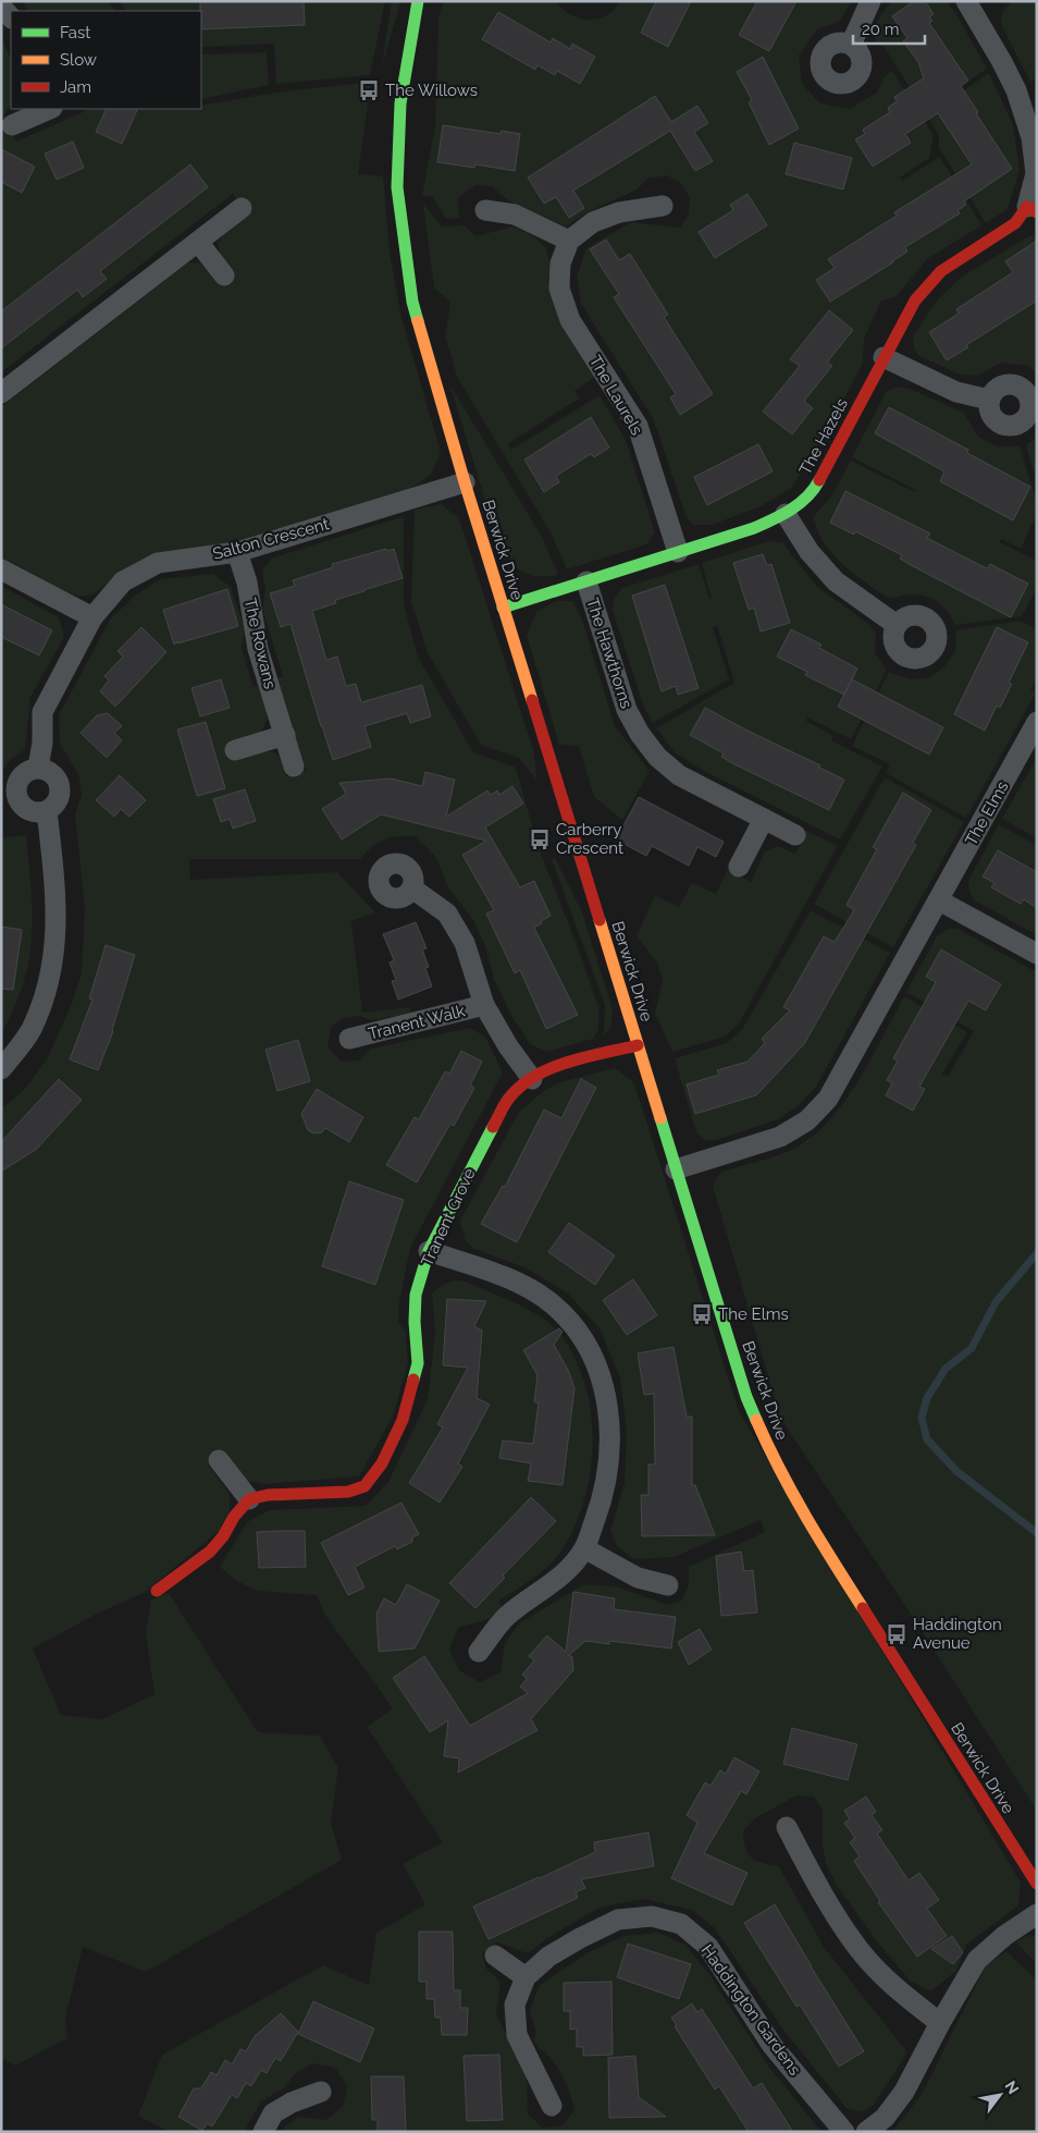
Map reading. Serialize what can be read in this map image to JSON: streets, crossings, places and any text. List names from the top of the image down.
{
  "streets": {
    "street": [
      "The Laurels",
      "The Hazels",
      "Salton Crescent",
      "Berwick Drive",
      "The Rowans",
      "The Hawthorns",
      "The Elms",
      "Tranent Walk",
      "Tranent Grove",
      "Haddington Gardens"
    ]
  },
  "crossings": [
    ["The Laurels", "The Hazels"],
    ["The Hazels", "Berwick Drive"],
    ["The Hazels", "The Hawthorns"],
    ["Salton Crescent", "Berwick Drive"],
    ["Salton Crescent", "The Rowans"],
    ["Berwick Drive", "The Elms"],
    ["Berwick Drive", "Tranent Grove"],
    ["Tranent Walk", "Tranent Grove"]
  ],
  "places": {
    "bus stop": [
      "The Willows",
      "Carberry Crescent",
      "The Elms",
      "Haddington Avenue"
    ]
  },
  "legend": ["Fast", "Slow", "Jam"],
  "scale_bar": "20 m",
  "north": "top right"
}
